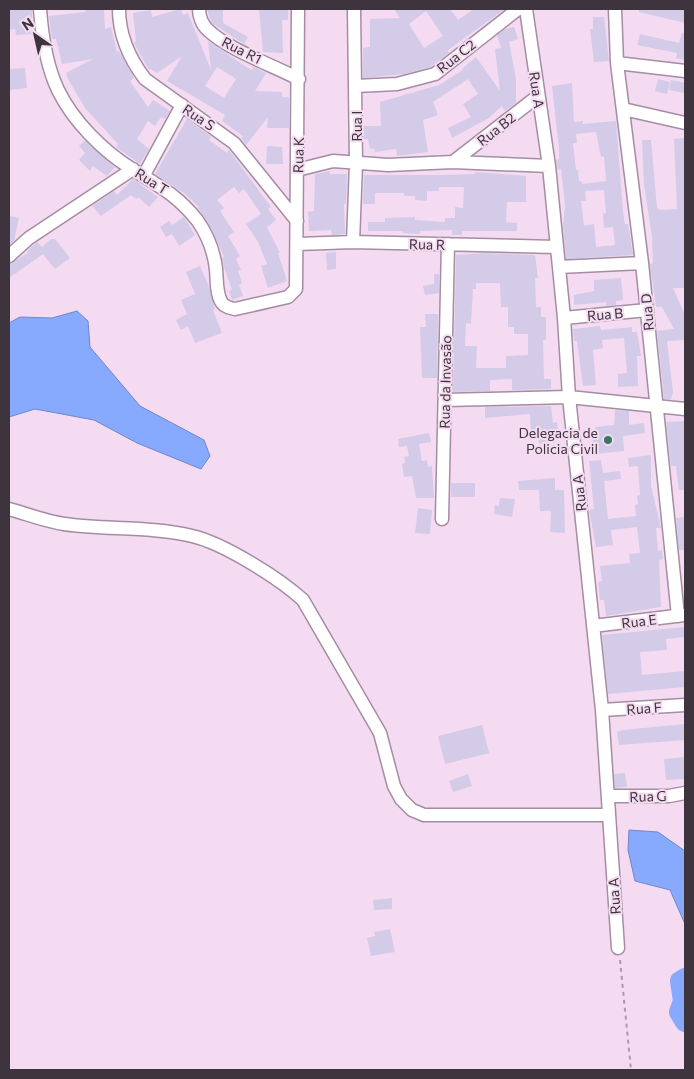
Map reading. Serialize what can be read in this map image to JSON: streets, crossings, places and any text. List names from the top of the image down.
{
  "streets": {
    "street": [
      "Rua R1",
      "Rua C2",
      "Rua A",
      "Rua S",
      "Rua I",
      "Rua B2",
      "Rua K",
      "Rua T",
      "Rua R",
      "Rua D",
      "Rua B",
      "Rua da Invasão",
      "Rua E",
      "Rua F",
      "Rua G"
    ]
  },
  "crossings": [
    ["Rua R1", "Rua K"],
    ["Rua C2", "Rua I"],
    ["Rua A", "Rua B2"],
    ["Rua A", "Rua R"],
    ["Rua A", "Rua B"],
    ["Rua A", "Rua E"],
    ["Rua A", "Rua F"],
    ["Rua A", "Rua G"],
    ["Rua S", "Rua K"],
    ["Rua I", "Rua B2"],
    ["Rua I", "Rua R"],
    ["Rua B2", "Rua K"],
    ["Rua K", "Rua T"],
    ["Rua K", "Rua R"],
    ["Rua R", "Rua da Invasão"],
    ["Rua D", "Rua B"],
    ["Rua D", "Rua E"]
  ],
  "places": ["Delegacia de Policia Civil"],
  "north": "top left"
}
